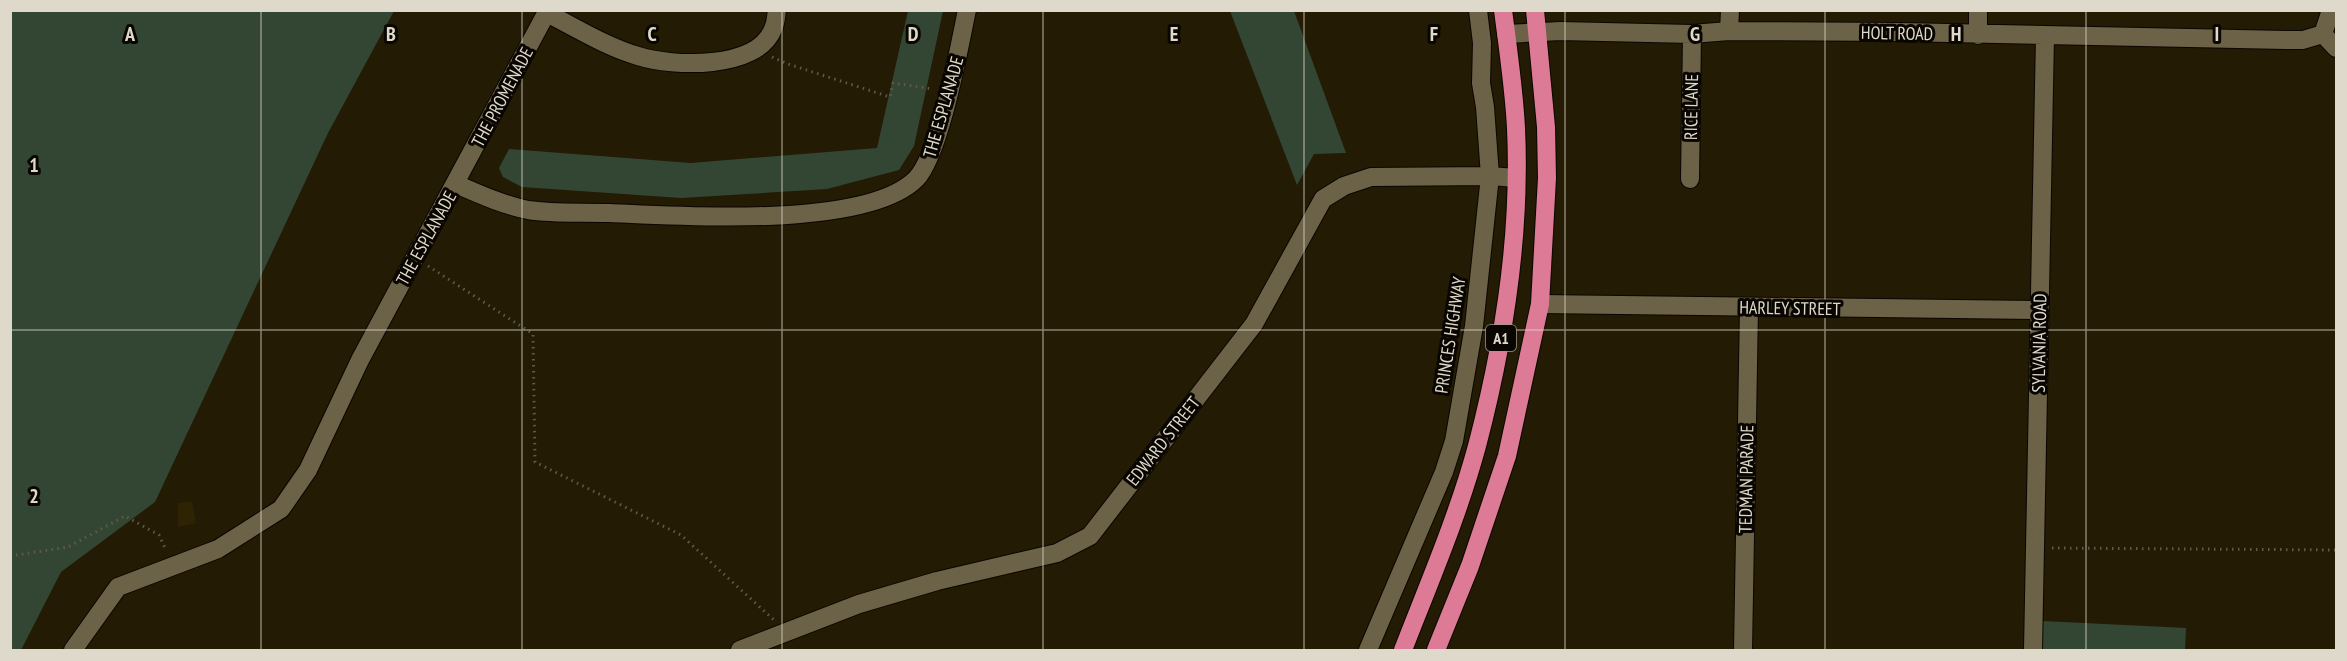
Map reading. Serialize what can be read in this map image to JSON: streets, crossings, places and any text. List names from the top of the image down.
{
  "streets": {
    "highway": ["A1"],
    "street": [
      "HOLT ROAD",
      "THE PROMENADE",
      "THE ESPLANADE",
      "RICE LANE",
      "HARLEY STREET",
      "PRINCES HIGHWAY",
      "SYLVANIA ROAD",
      "EDWARD STREET",
      "TEDMAN PARADE"
    ]
  },
  "crossings": [
    ["HOLT ROAD", "RICE LANE"],
    ["HOLT ROAD", "A1"],
    ["HOLT ROAD", "SYLVANIA ROAD"],
    ["THE PROMENADE", "THE ESPLANADE"],
    ["HARLEY STREET", "A1"],
    ["HARLEY STREET", "SYLVANIA ROAD"],
    ["HARLEY STREET", "TEDMAN PARADE"],
    ["PRINCES HIGHWAY", "EDWARD STREET"],
    ["A1", "EDWARD STREET"]
  ],
  "grid": {
    "columns": [
      "A",
      "B",
      "C",
      "D",
      "E",
      "F",
      "G",
      "H",
      "I"
    ],
    "rows": ["1", "2"]
  }
}
